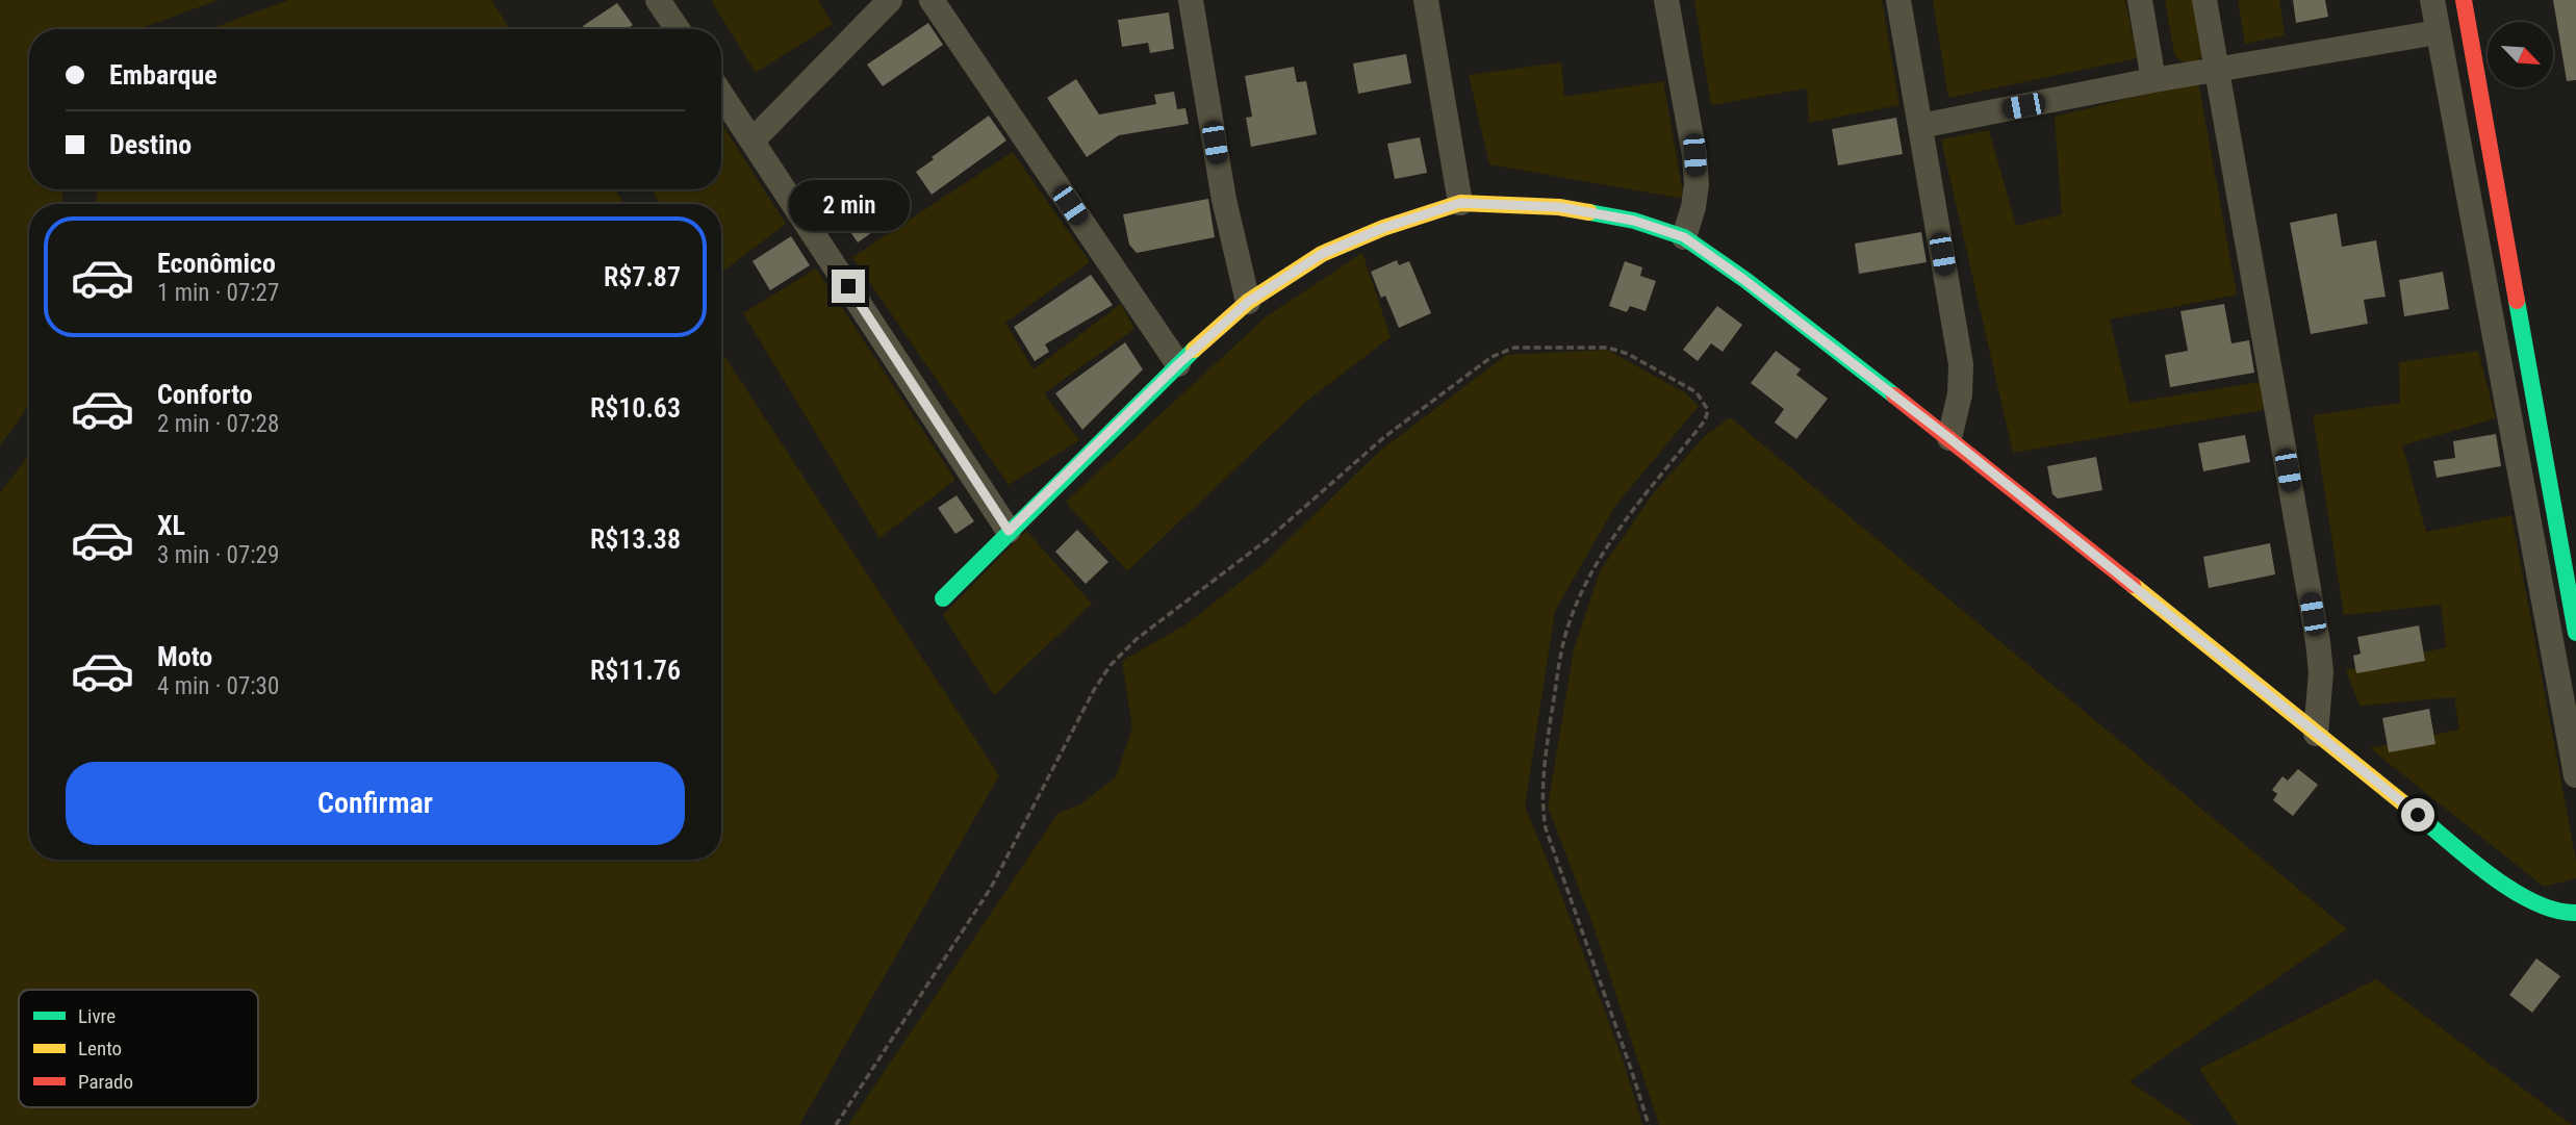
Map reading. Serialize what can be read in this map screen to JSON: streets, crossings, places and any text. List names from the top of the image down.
{
  "legend": ["Livre", "Lento", "Parado"],
  "north": "bottom right",
  "page": {
    "banner": ["Embarque", "Destino"],
    "bubble": "2 min",
    "list": [
      {
        "name": "Econômico",
        "note": "1 min · 07:27",
        "value": "R$7.87"
      },
      {
        "name": "Conforto",
        "note": "2 min · 07:28",
        "value": "R$10.63"
      },
      {
        "name": "XL",
        "note": "3 min · 07:29",
        "value": "R$13.38"
      },
      {
        "name": "Moto",
        "note": "4 min · 07:30",
        "value": "R$11.76"
      }
    ],
    "buttons": "Confirmar"
  }
}
